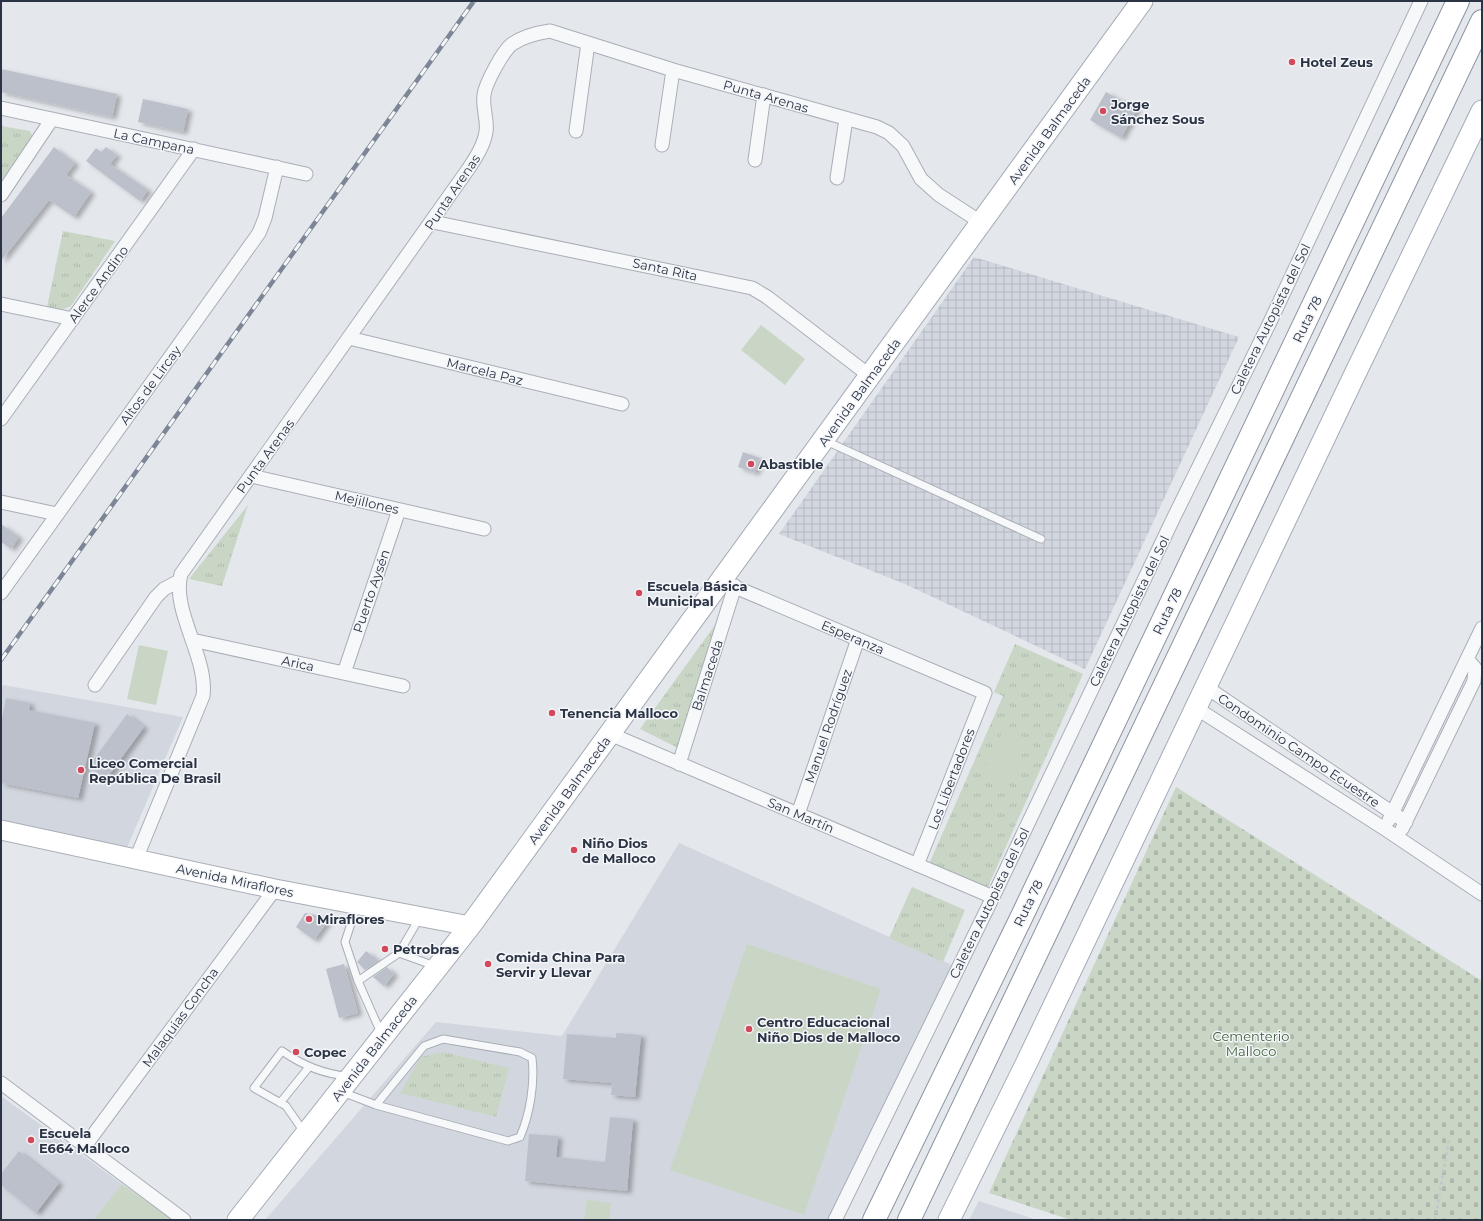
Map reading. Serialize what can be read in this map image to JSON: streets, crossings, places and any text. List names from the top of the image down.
{
  "streets": {
    "highway": ["Ruta 78"],
    "main road": ["Avenida Balmaceda", "Avenida Miraflores"],
    "street": [
      "Punta Arenas",
      "La Campana",
      "Santa Rita",
      "Alerce Andino",
      "Caletera Autopista del Sol",
      "Marcela Paz",
      "Altos de Lircay",
      "Mejillones",
      "Puerto Aysén",
      "Esperanza",
      "Arica",
      "Balmaceda",
      "Manuel Rodríguez",
      "Condominio Campo Ecuestre",
      "Los Libertadores",
      "San Martín",
      "Malaquias Concha"
    ]
  },
  "crossings": [
    ["Punta Arenas", "Avenida Balmaceda"],
    ["Punta Arenas", "Santa Rita"],
    ["Punta Arenas", "Marcela Paz"],
    ["Punta Arenas", "Mejillones"],
    ["Avenida Balmaceda", "Santa Rita"],
    ["Avenida Balmaceda", "Esperanza"],
    ["Avenida Balmaceda", "Balmaceda"],
    ["Avenida Balmaceda", "San Martín"],
    ["Avenida Balmaceda", "Avenida Miraflores"],
    ["La Campana", "Alerce Andino"],
    ["La Campana", "Altos de Lircay"],
    ["Caletera Autopista del Sol", "San Martín"],
    ["Mejillones", "Puerto Aysén"],
    ["Puerto Aysén", "Arica"],
    ["Esperanza", "Balmaceda"],
    ["Esperanza", "Manuel Rodríguez"],
    ["Esperanza", "Los Libertadores"],
    ["Balmaceda", "San Martín"],
    ["Manuel Rodríguez", "San Martín"],
    ["Los Libertadores", "San Martín"],
    ["Avenida Miraflores", "Malaquias Concha"]
  ],
  "parks": ["Cementerio Malloco"],
  "places": [
    "Hotel Zeus",
    "Jorge Sánchez Sous",
    "Abastible",
    "Escuela Básica Municipal",
    "Tenencia Malloco",
    "Liceo Comercial República De Brasil",
    "Niño Dios de Malloco",
    "Miraflores",
    "Petrobras",
    "Comida China Para Servir y Llevar",
    "Centro Educacional Niño Dios de Malloco",
    "Copec",
    "Escuela E664 Malloco"
  ]
}
